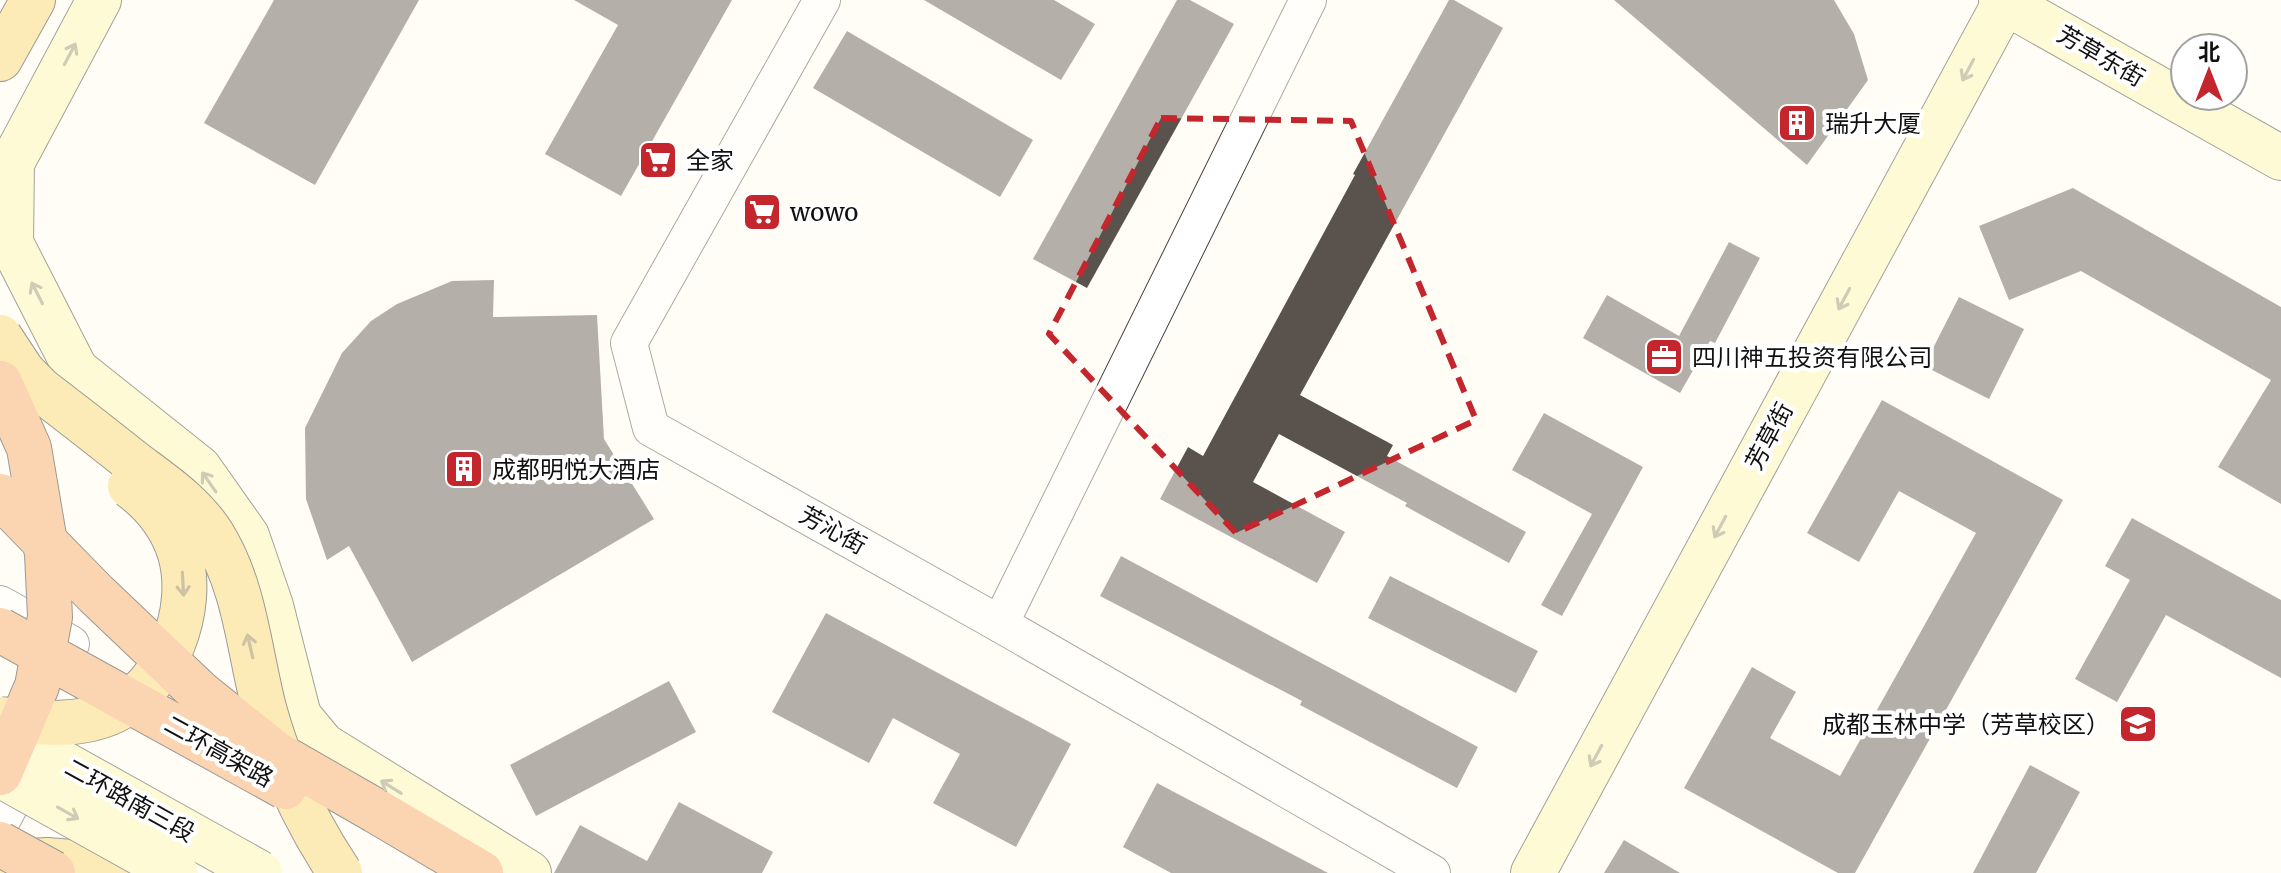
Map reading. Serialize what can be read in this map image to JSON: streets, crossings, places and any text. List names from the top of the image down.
{
  "streets": {
    "highway": ["二环高架路"],
    "main road": ["芳草东街", "芳草街", "二环路南三段"],
    "street": ["芳沁街"]
  },
  "crossings": [
    ["芳草东街", "芳草街"]
  ],
  "one_way": ["芳草街"],
  "places": {
    "building": ["瑞升大厦", "成都明悦大酒店"],
    "supermarket": ["全家", "wowo"],
    "office": ["四川神五投资有限公司"],
    "school or university": ["成都玉林中学（芳草校区）"]
  },
  "north": "top"
}
